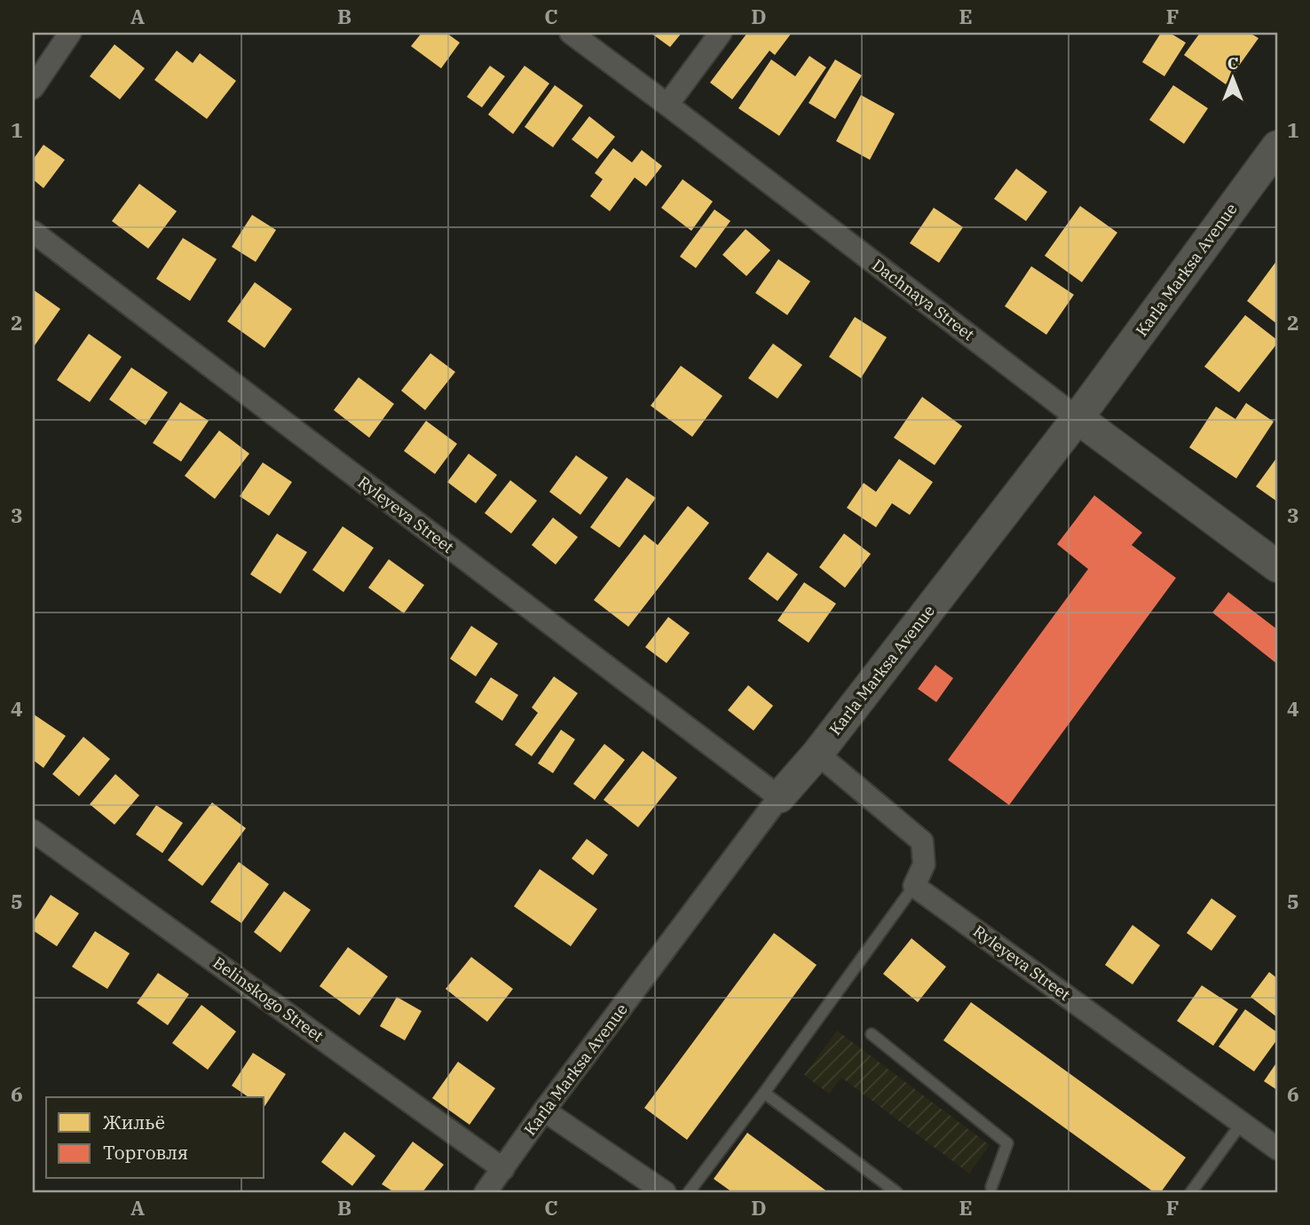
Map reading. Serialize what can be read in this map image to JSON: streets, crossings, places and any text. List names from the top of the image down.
{
  "streets": {
    "street": [
      "Karla Marksa Avenue",
      "Dachnaya Street",
      "Ryleyeva Street",
      "Belinskogo Street"
    ]
  },
  "crossings": [
    ["Karla Marksa Avenue", "Dachnaya Street"],
    ["Karla Marksa Avenue", "Ryleyeva Street"],
    ["Karla Marksa Avenue", "Belinskogo Street"]
  ],
  "legend": ["Жильё", "Торговля"],
  "north": "top",
  "grid": {
    "columns": [
      "A",
      "B",
      "C",
      "D",
      "E",
      "F"
    ],
    "rows": [
      "1",
      "2",
      "3",
      "4",
      "5",
      "6"
    ]
  }
}
